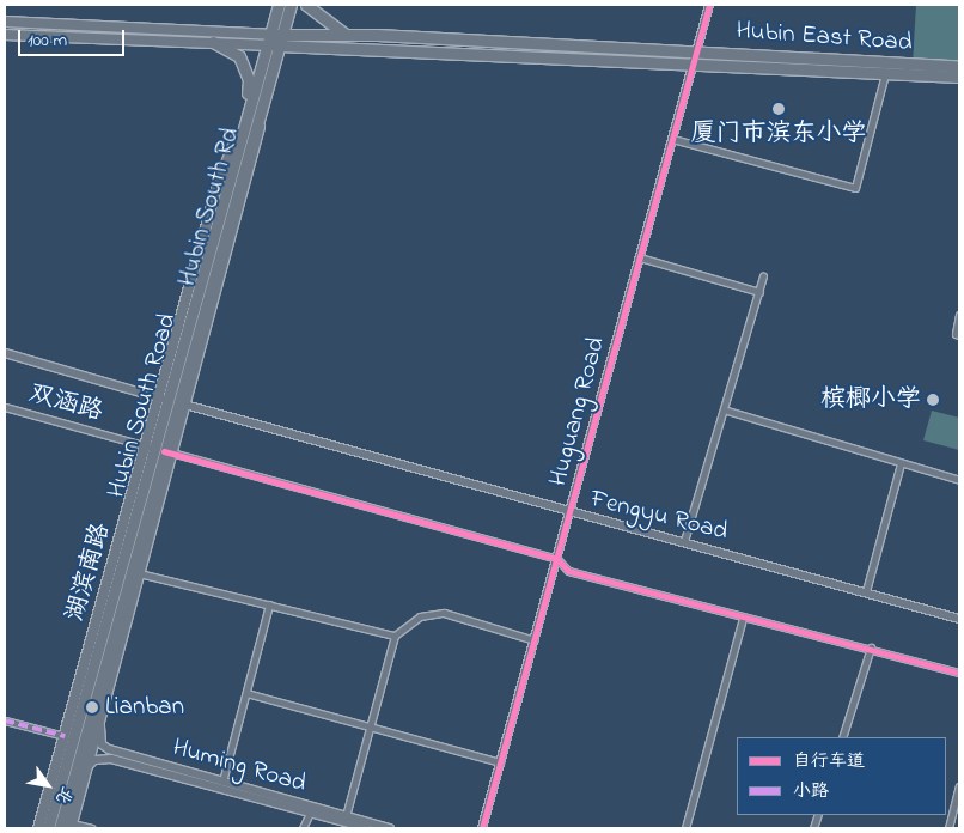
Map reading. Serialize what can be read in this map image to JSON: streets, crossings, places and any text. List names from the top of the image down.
{
  "streets": {
    "main road": [
      "Hubin East Road",
      "Hubin South Rd",
      "Hubin South Road",
      "湖滨南路"
    ],
    "street": [
      "双涵路",
      "Huguang Road",
      "Fengyu Road",
      "Huming Road"
    ]
  },
  "crossings": [
    ["Hubin East Road", "Hubin South Rd"],
    ["Hubin East Road", "Hubin South Road"],
    ["Hubin East Road", "Huguang Road"],
    ["Hubin South Rd", "Hubin South Road"],
    ["Hubin South Rd", "Fengyu Road"],
    ["Hubin South Rd", "湖滨南路"],
    ["双涵路", "Hubin South Road"],
    ["双涵路", "湖滨南路"],
    ["Hubin South Road", "Fengyu Road"],
    ["Hubin South Road", "湖滨南路"],
    ["Huguang Road", "Fengyu Road"]
  ],
  "places": ["厦门市滨东小学", "槟榔小学", "Lianban"],
  "legend": ["自行车道", "小路"],
  "scale_bar": "100 m",
  "north": "bottom right"
}
